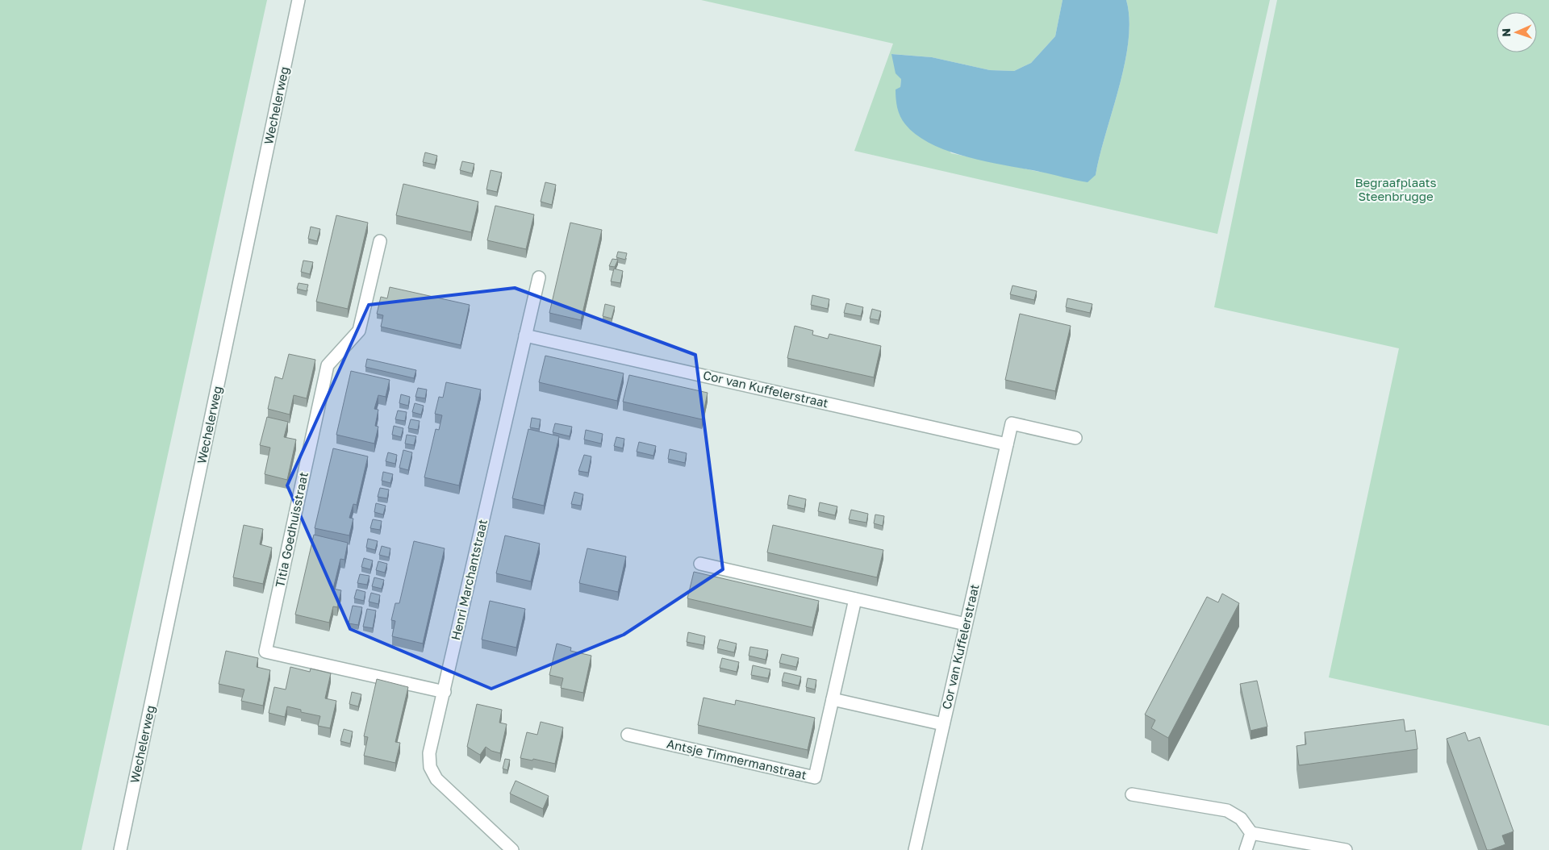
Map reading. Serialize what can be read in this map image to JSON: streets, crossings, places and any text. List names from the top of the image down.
{
  "streets": {
    "street": [
      "Wechelerweg",
      "Cor van Kuffelerstraat",
      "Titia Goedhuisstraat",
      "Henri Marchantstraat",
      "Antsje Timmermanstraat"
    ]
  },
  "crossings": [
    ["Cor van Kuffelerstraat", "Henri Marchantstraat"],
    ["Titia Goedhuisstraat", "Henri Marchantstraat"]
  ],
  "parks": ["Begraafplaats Steenbrugge"],
  "north": "left"
}
